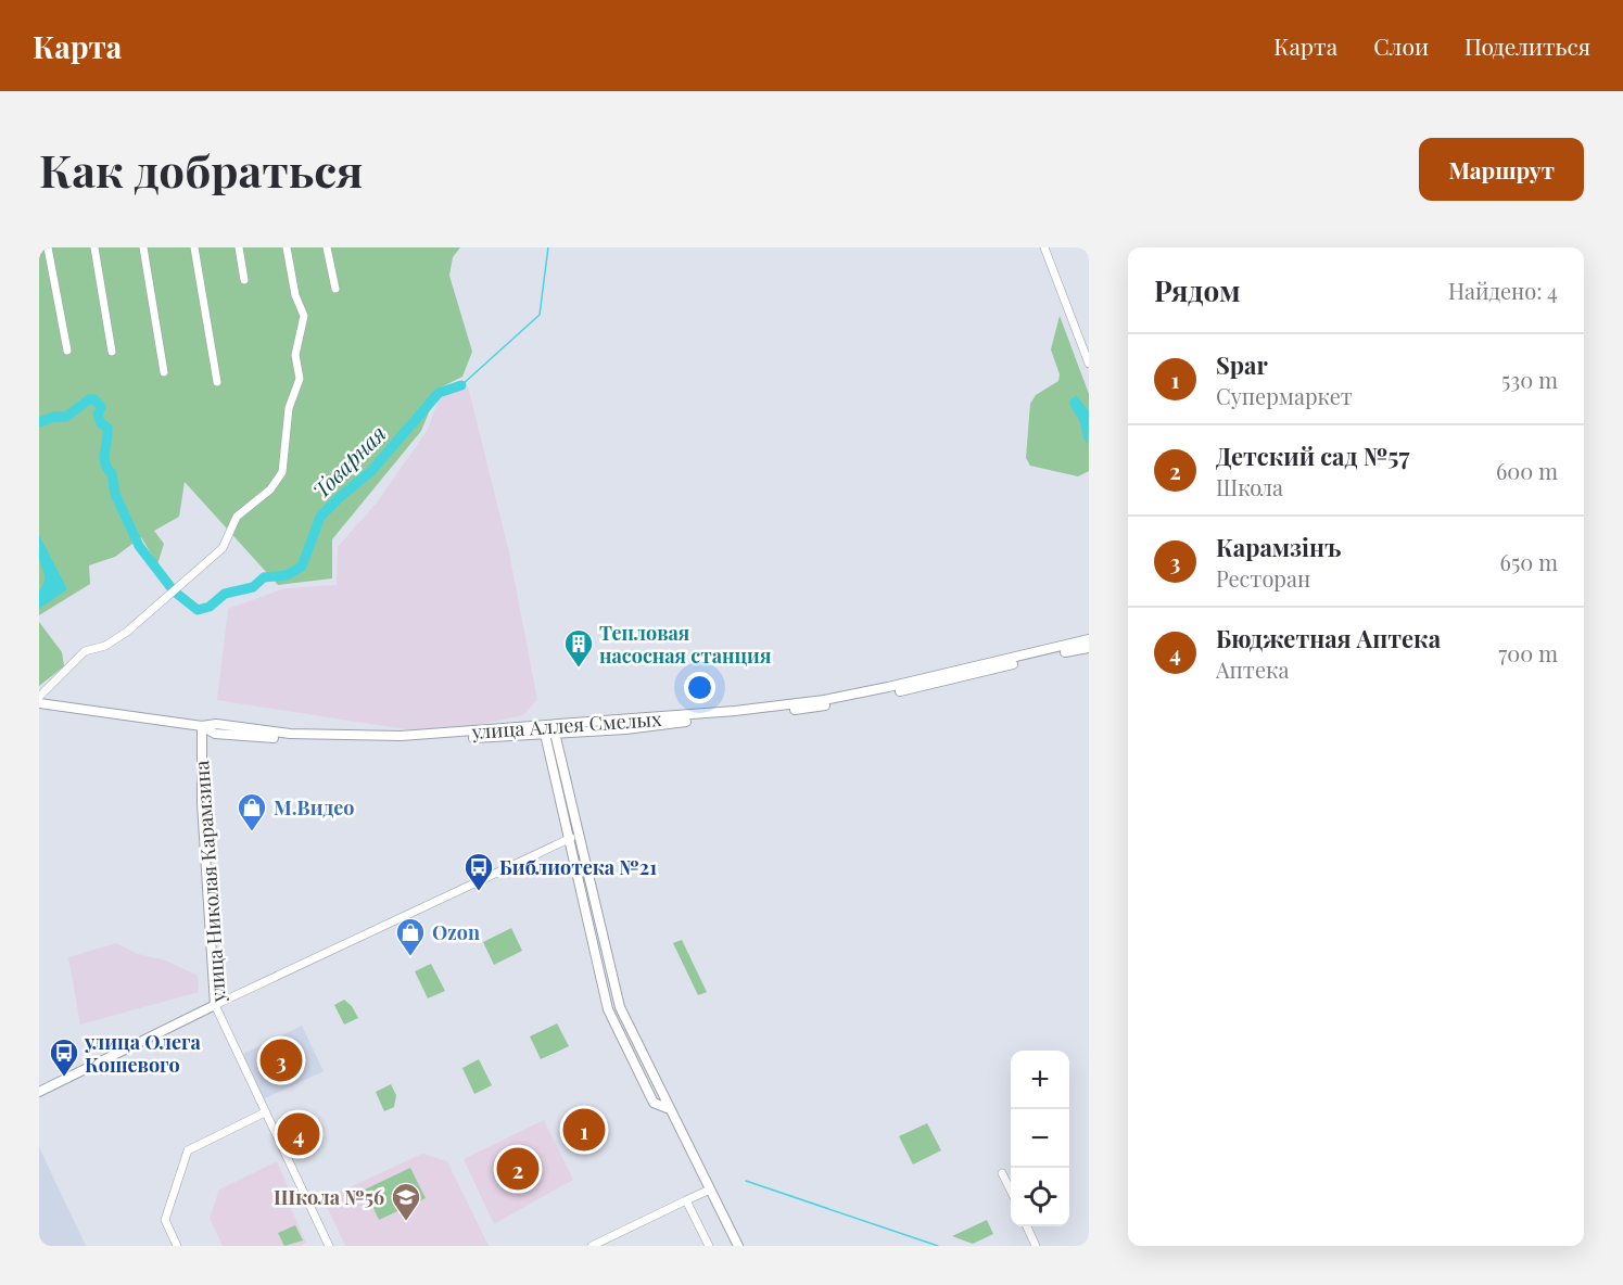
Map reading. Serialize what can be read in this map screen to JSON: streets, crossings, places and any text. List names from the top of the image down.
{
  "streets": {
    "main road": ["улица Аллея Смелых", "улица Николая Карамзина"]
  },
  "crossings": [
    ["улица Аллея Смелых", "улица Николая Карамзина"]
  ],
  "water": ["Товарная"],
  "places": {
    "building": ["Тепловая насосная станция"],
    "shop": ["M.Видео", "Ozon"],
    "bus stop": ["Библиотека №21", "улица Олега Кошевого"],
    "school or university": ["Школа №56"]
  },
  "page": {
    "header": "Карта",
    "nav": ["Карта", "Слои", "Поделиться"],
    "buttons": "Маршрут",
    "title": "Как добраться",
    "heading": ["Рядом", "Найдено: 4"],
    "list": [
      {
        "mark": "1",
        "name": "Spar",
        "note": "Супермаркет",
        "value": "530 m"
      },
      {
        "mark": "2",
        "name": "Детский сад №57",
        "note": "Школа",
        "value": "600 m"
      },
      {
        "mark": "3",
        "name": "Карамзiнъ",
        "note": "Ресторан",
        "value": "650 m"
      },
      {
        "mark": "4",
        "name": "Бюджетная Аптека",
        "note": "Аптека",
        "value": "700 m"
      }
    ],
    "pins": [
      "3",
      "1",
      "4",
      "2"
    ],
    "map_buttons": ["+", "−"]
  }
}
